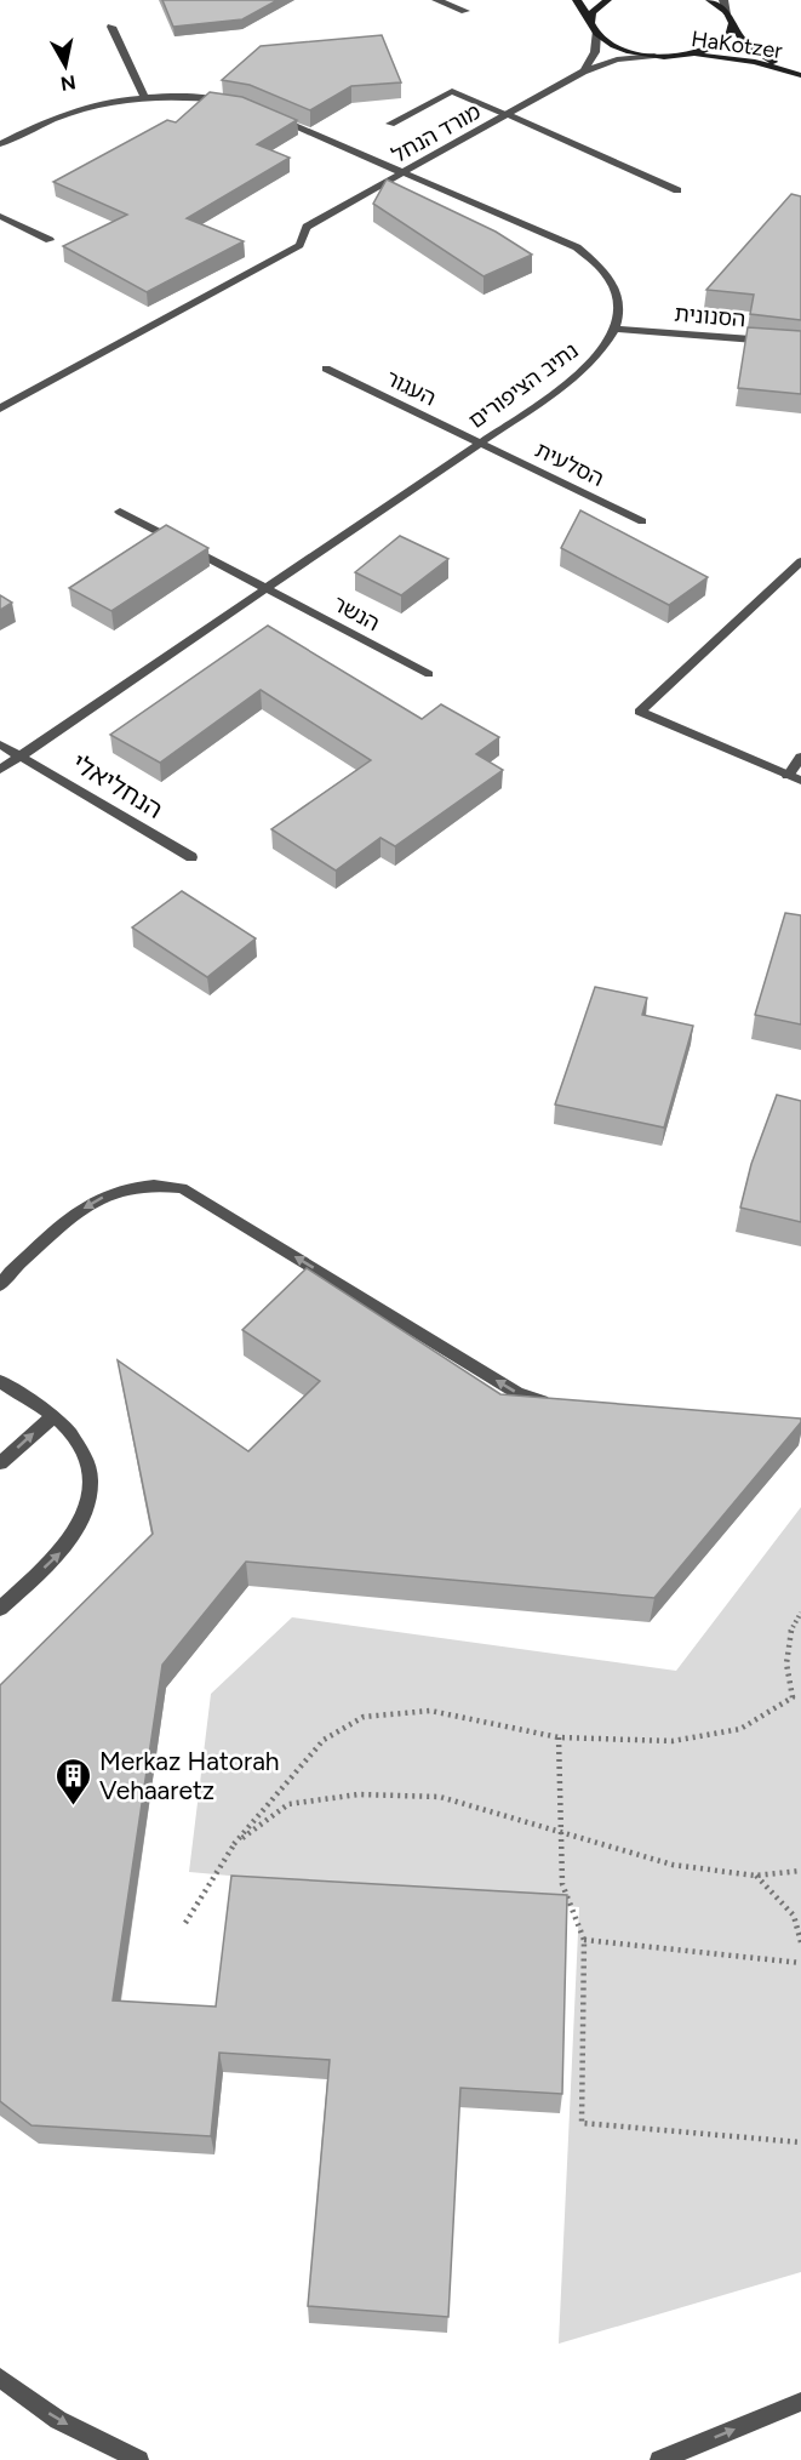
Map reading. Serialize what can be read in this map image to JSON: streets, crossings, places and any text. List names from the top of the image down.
{
  "streets": {
    "street": [
      "HaKotzer",
      "מורד הנחל",
      "הסנונית",
      "נתיב הציפורים",
      "העגור",
      "הסלעית",
      "הנשר",
      "הנחליאלי"
    ]
  },
  "crossings": [
    ["הסנונית", "נתיב הציפורים"],
    ["נתיב הציפורים", "העגור"],
    ["נתיב הציפורים", "הסלעית"],
    ["נתיב הציפורים", "הנשר"],
    ["נתיב הציפורים", "הנחליאלי"],
    ["העגור", "הסלעית"]
  ],
  "places": {
    "building": ["Merkaz Hatorah Vehaaretz"]
  },
  "north": "bottom"
}
